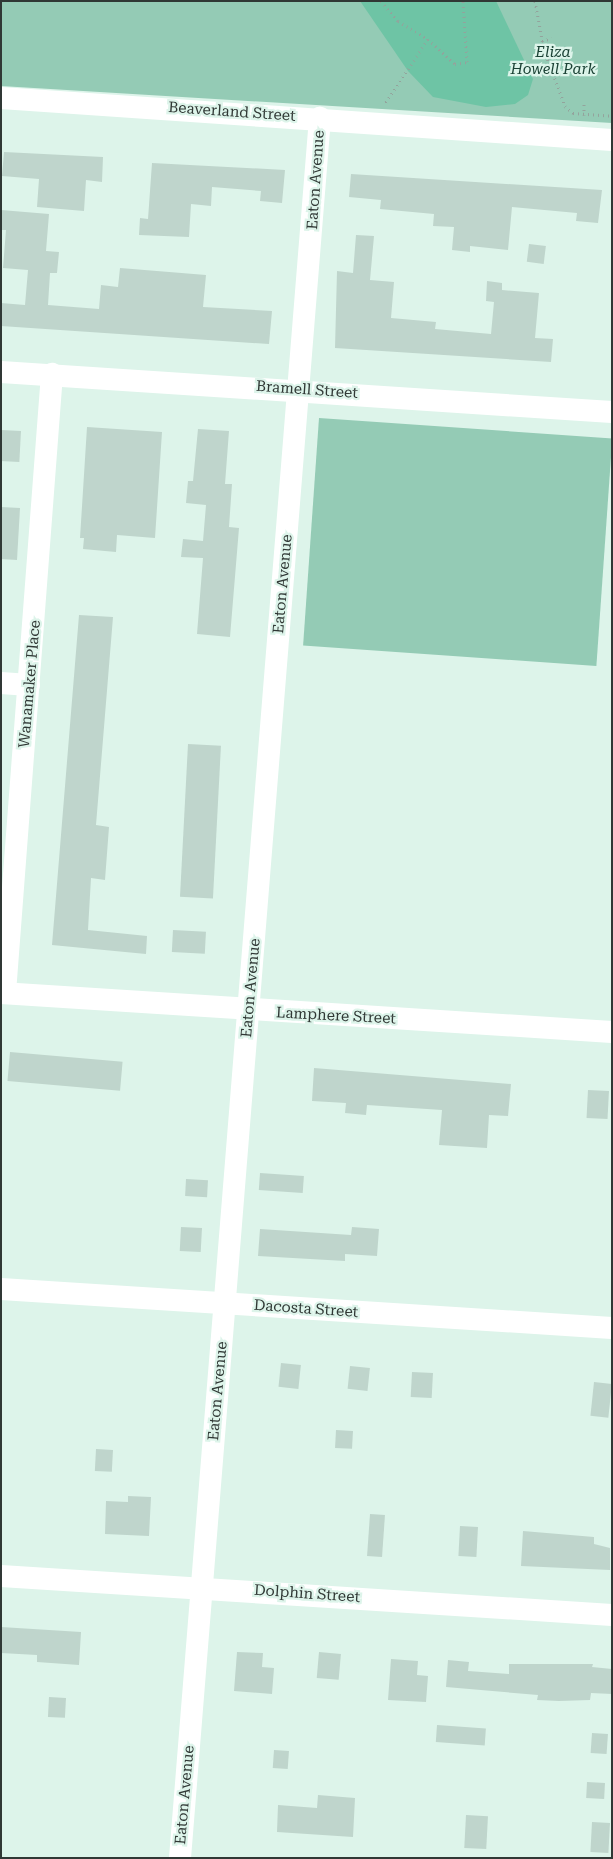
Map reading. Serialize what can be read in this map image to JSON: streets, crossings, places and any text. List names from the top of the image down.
{
  "streets": {
    "street": [
      "Beaverland Street",
      "Eaton Avenue",
      "Bramell Street",
      "Wanamaker Place",
      "Lamphere Street",
      "Dacosta Street",
      "Dolphin Street"
    ]
  },
  "crossings": [
    ["Beaverland Street", "Eaton Avenue"],
    ["Eaton Avenue", "Bramell Street"],
    ["Eaton Avenue", "Lamphere Street"],
    ["Eaton Avenue", "Dacosta Street"],
    ["Eaton Avenue", "Dolphin Street"],
    ["Bramell Street", "Wanamaker Place"],
    ["Wanamaker Place", "Lamphere Street"]
  ],
  "parks": ["Eliza Howell Park"]
}
